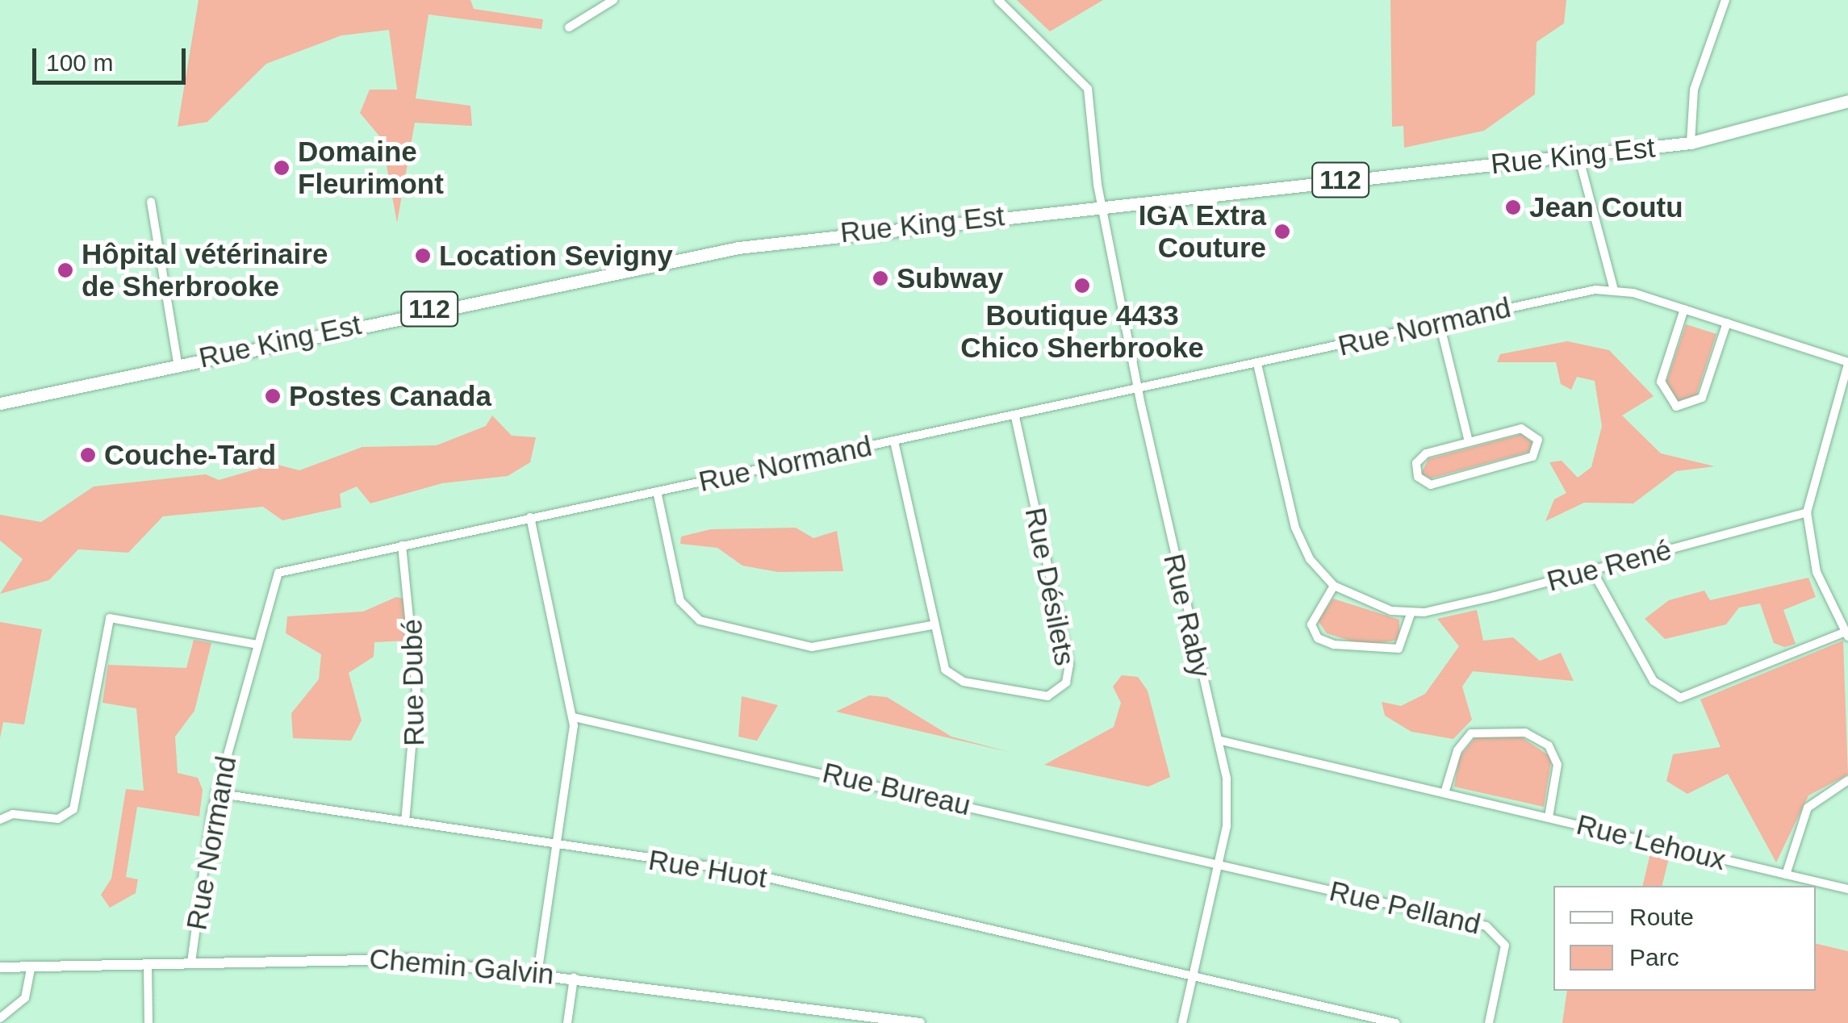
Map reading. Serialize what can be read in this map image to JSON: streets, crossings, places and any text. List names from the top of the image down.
{
  "streets": {
    "main road": ["Rue King Est", "112"],
    "street": [
      "Rue Normand",
      "Rue René",
      "Rue Désilets",
      "Rue Raby",
      "Rue Dubé",
      "Rue Bureau",
      "Rue Lehoux",
      "Rue Huot",
      "Rue Pelland",
      "Chemin Galvin"
    ]
  },
  "crossings": [
    ["Rue King Est", "Rue Raby"],
    ["Rue Normand", "Rue Désilets"],
    ["Rue Normand", "Rue Raby"],
    ["Rue Normand", "Rue Dubé"],
    ["Rue Normand", "Rue Huot"],
    ["Rue Normand", "Chemin Galvin"],
    ["Rue Raby", "Rue Bureau"],
    ["Rue Raby", "Rue Lehoux"],
    ["Rue Raby", "Rue Huot"],
    ["Rue Raby", "Rue Pelland"],
    ["Rue Dubé", "Rue Huot"],
    ["Rue Bureau", "Rue Pelland"]
  ],
  "places": [
    "Domaine Fleurimont",
    "Jean Coutu",
    "IGA Extra Couture",
    "Location Sevigny",
    "Hôpital vétérinaire de Sherbrooke",
    "Subway",
    "Boutique 4433 Chico Sherbrooke",
    "Postes Canada",
    "Couche-Tard"
  ],
  "legend": ["Route", "Parc"],
  "scale_bar": "100 m"
}
